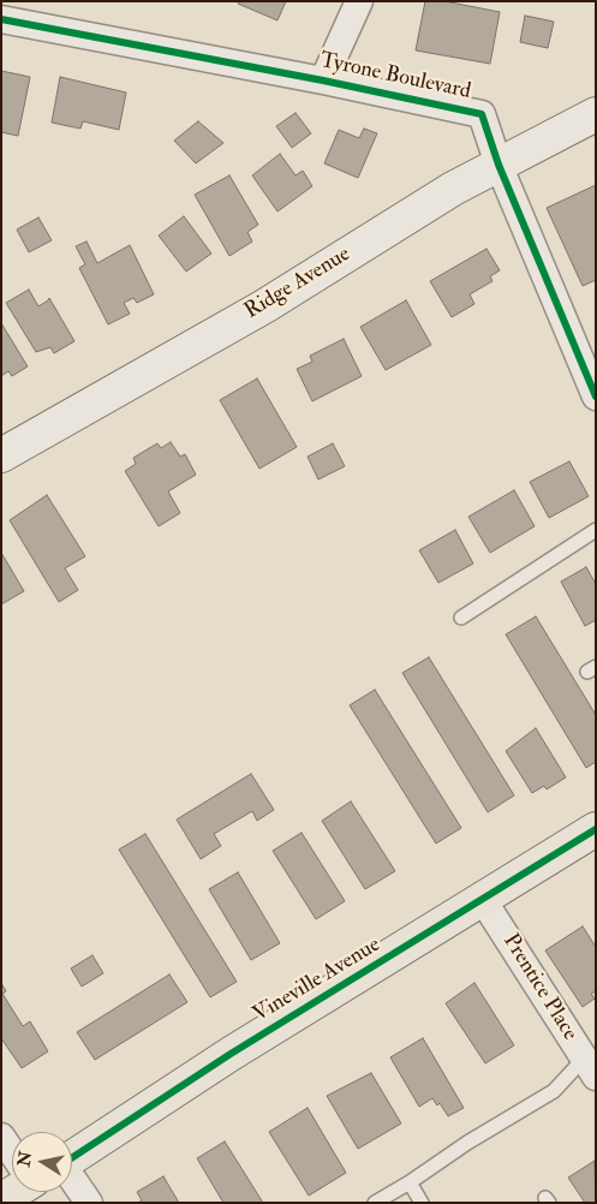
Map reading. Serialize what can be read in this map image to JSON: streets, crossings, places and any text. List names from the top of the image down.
{
  "streets": {
    "main road": ["Vineville Avenue"],
    "street": ["Tyrone Boulevard", "Ridge Avenue", "Prentice Place"]
  },
  "crossings": [
    ["Tyrone Boulevard", "Ridge Avenue"],
    ["Vineville Avenue", "Prentice Place"]
  ],
  "north": "left"
}
